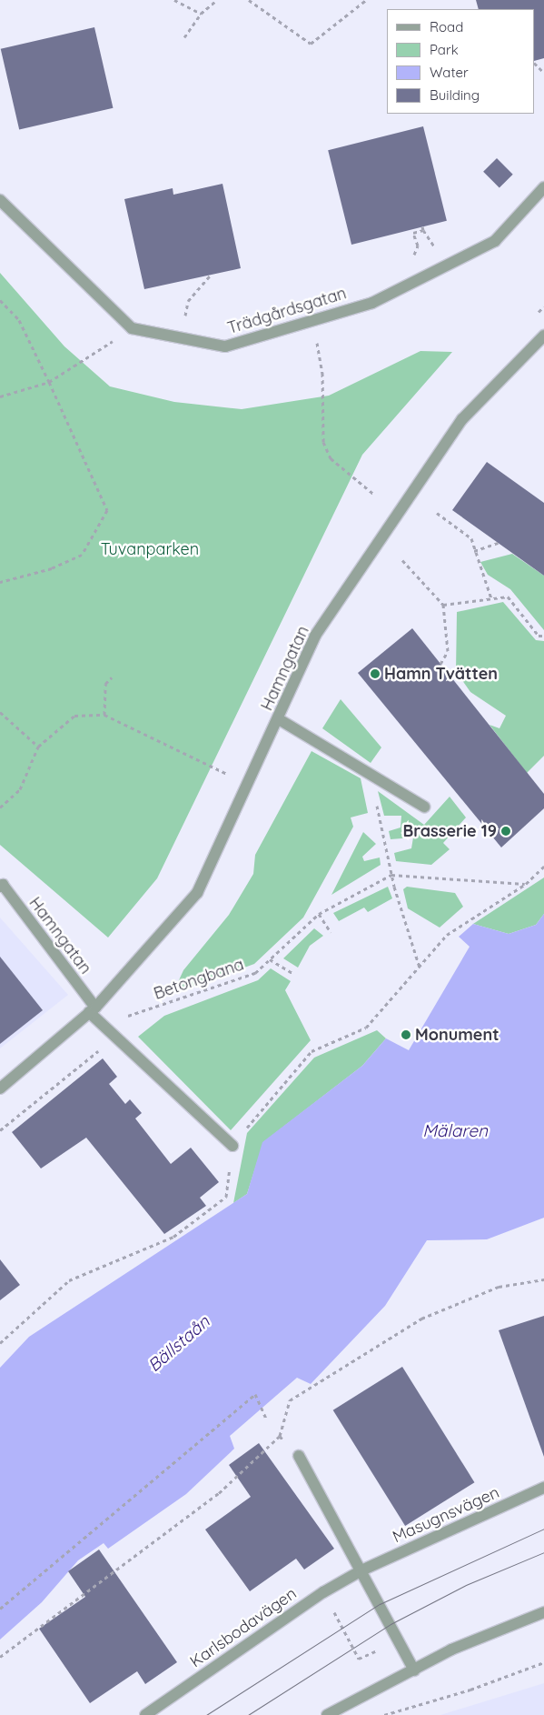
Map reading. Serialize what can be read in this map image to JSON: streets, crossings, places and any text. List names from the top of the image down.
{
  "streets": {
    "street": [
      "Trädgårdsgatan",
      "Hamngatan",
      "Masugnsvägen",
      "Karlsbodavägen"
    ],
    "path": ["Betongbana"]
  },
  "crossings": [
    ["Hamngatan", "Betongbana"],
    ["Masugnsvägen", "Karlsbodavägen"]
  ],
  "water": ["Mälaren", "Bällstaån"],
  "parks": ["Tuvanparken"],
  "places": ["Hamn Tvätten", "Brasserie 19", "Monument"],
  "legend": [
    "Road",
    "Park",
    "Water",
    "Building"
  ]
}
